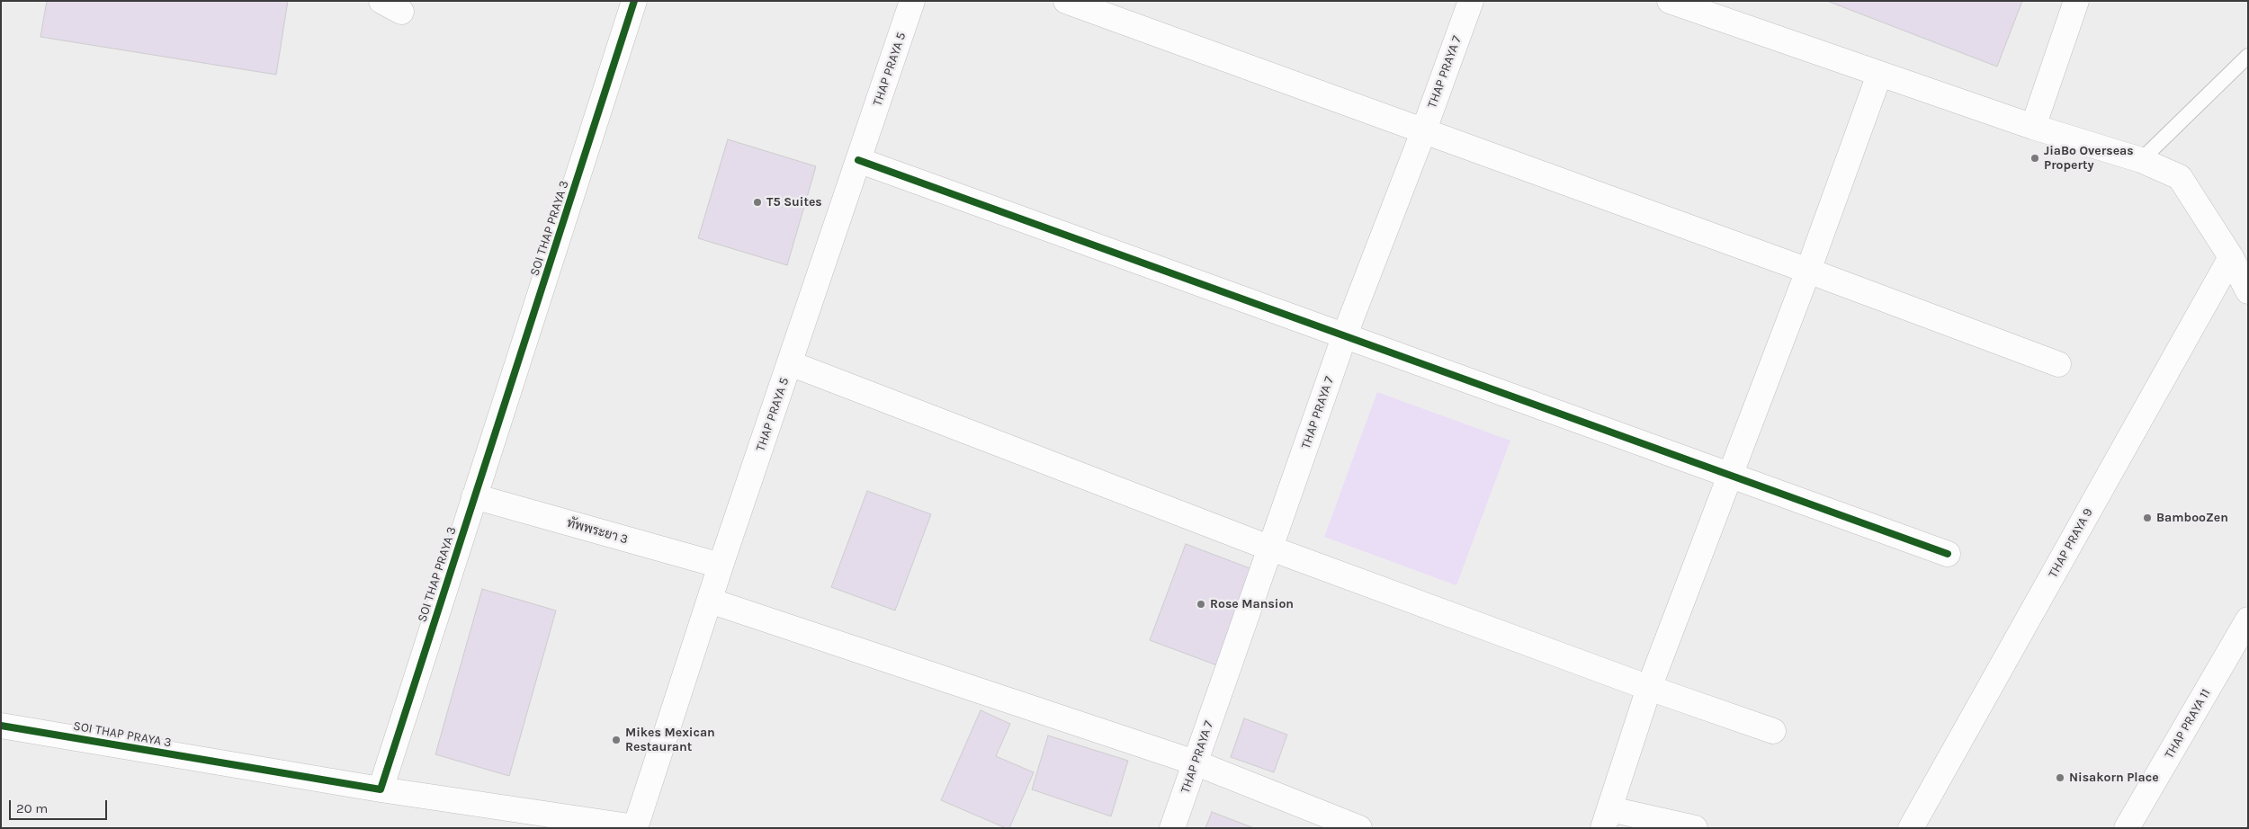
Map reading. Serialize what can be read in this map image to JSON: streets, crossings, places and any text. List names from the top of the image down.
{
  "streets": {
    "street": [
      "THAP PRAYA 5",
      "THAP PRAYA 7",
      "SOI THAP PRAYA 3",
      "ทัพพระยา 3",
      "THAP PRAYA 9",
      "THAP PRAYA 11"
    ]
  },
  "crossings": [
    ["THAP PRAYA 5", "ทัพพระยา 3"],
    ["SOI THAP PRAYA 3", "ทัพพระยา 3"]
  ],
  "places": [
    "JiaBo Overseas Property",
    "T5 Suites",
    "BambooZen",
    "Rose Mansion",
    "Mikes Mexican Restaurant",
    "Nisakorn Place"
  ],
  "scale_bar": "20 m"
}
